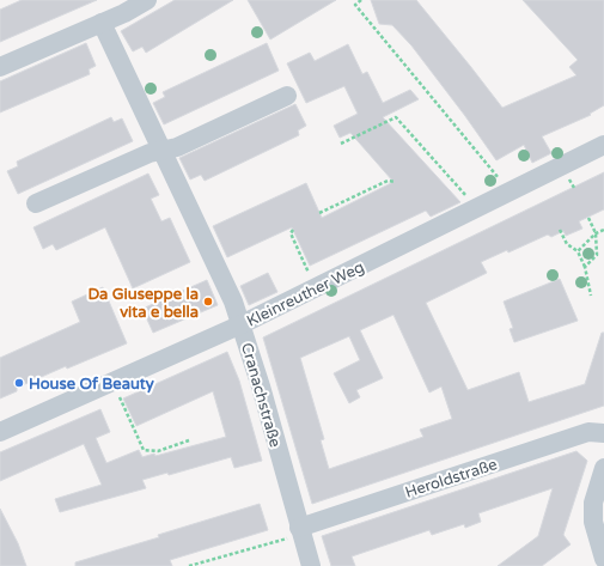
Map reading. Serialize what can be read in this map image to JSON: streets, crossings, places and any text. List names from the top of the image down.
{
  "streets": {
    "street": ["Kleinreuther Weg", "Cranachstraße", "Heroldstraße"]
  },
  "crossings": [
    ["Kleinreuther Weg", "Cranachstraße"],
    ["Cranachstraße", "Heroldstraße"]
  ],
  "places": ["Da Giuseppe la vita e bella", "House Of Beauty"]
}
